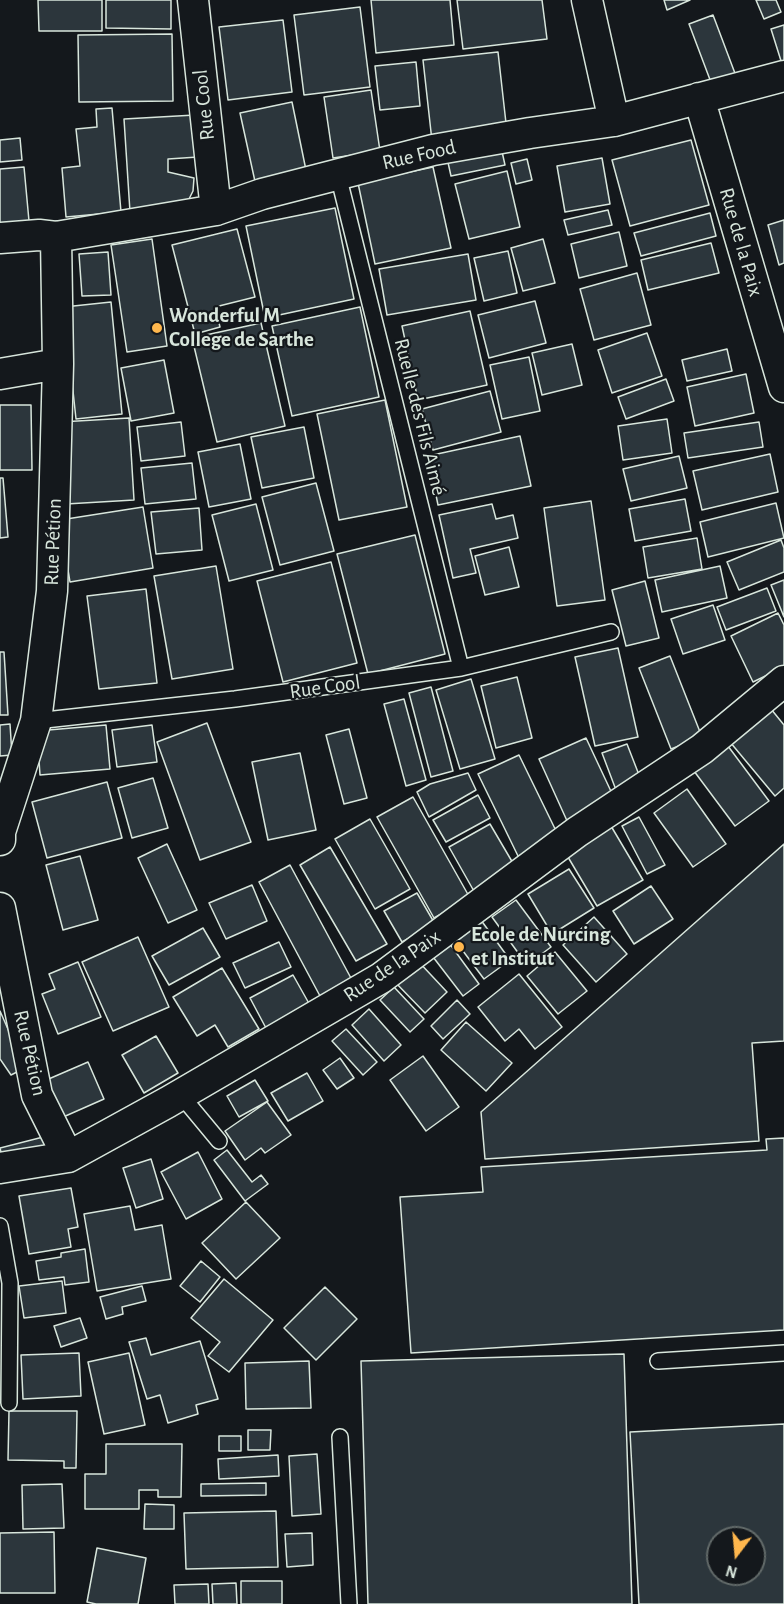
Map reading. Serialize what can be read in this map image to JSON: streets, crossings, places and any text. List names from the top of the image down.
{
  "streets": {
    "street": [
      "Rue Cool",
      "Rue Food",
      "Rue de la Paix",
      "Rue Pétion"
    ],
    "lane": ["Ruelle des Fils Aimé"]
  },
  "crossings": [
    ["Rue Cool", "Rue Food"],
    ["Rue Cool", "Ruelle des Fils Aimé"],
    ["Rue Cool", "Rue Pétion"],
    ["Rue Food", "Rue de la Paix"],
    ["Rue Food", "Ruelle des Fils Aimé"],
    ["Rue Food", "Rue Pétion"],
    ["Rue de la Paix", "Rue Pétion"]
  ],
  "places": ["Wonderful M College de Sarthe", "Ecole de Nurcing et Institut"],
  "north": "bottom"
}
